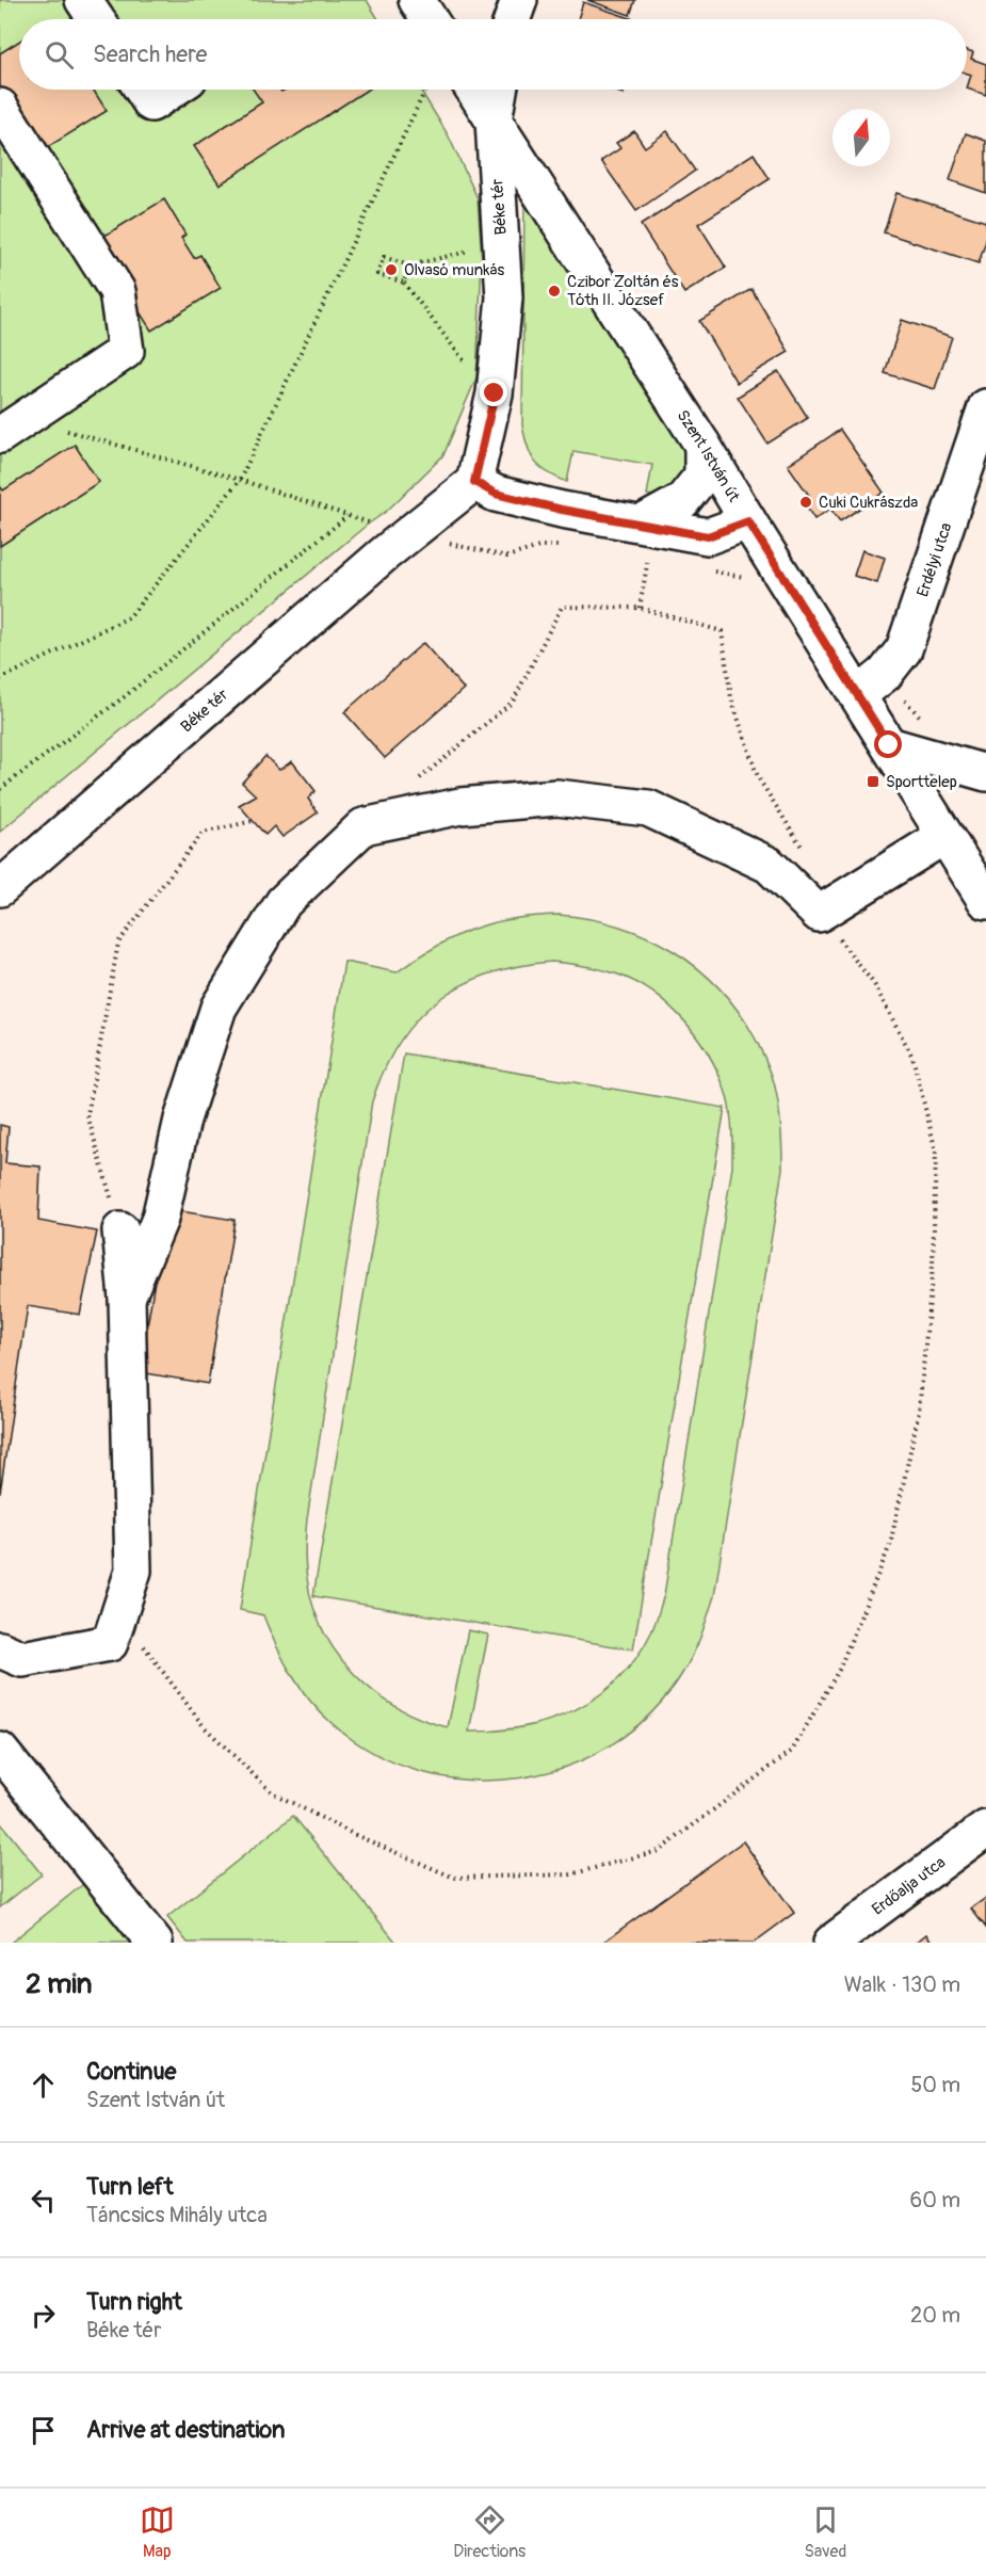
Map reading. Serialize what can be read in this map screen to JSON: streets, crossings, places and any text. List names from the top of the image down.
{
  "streets": {
    "street": [
      "Béke tér",
      "Szent István út",
      "Erdélyi utca",
      "Erdőalja utca"
    ]
  },
  "crossings": [
    ["Béke tér", "Szent István út"],
    ["Szent István út", "Erdélyi utca"]
  ],
  "places": {
    "other": ["Olvasó munkás", "Czibor Zoltán és Tóth II. József", "Cuki Cukrászda"],
    "transit": ["Sporttelep"]
  },
  "north": "top",
  "page": {
    "search": "Search here",
    "heading": ["2 min", "Walk · 130 m"],
    "list": [
      ["Continue", "Szent István út", "50 m"],
      ["Turn left", "Táncsics Mihály utca", "60 m"],
      ["Turn right", "Béke tér", "20 m"],
      "Arrive at destination"
    ],
    "nav": ["Map", "Directions", "Saved"]
  }
}
